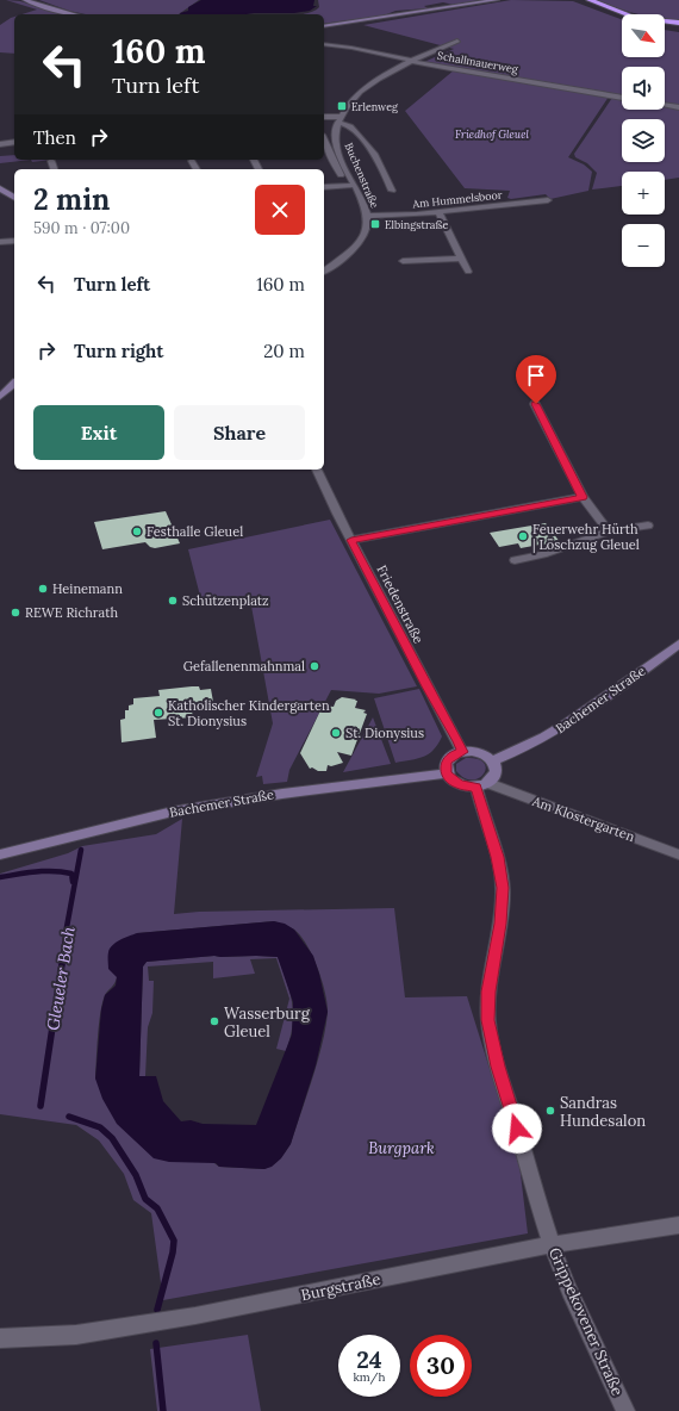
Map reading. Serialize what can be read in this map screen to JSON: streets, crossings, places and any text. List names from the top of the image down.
{
  "streets": {
    "street": [
      "Schallmauerweg",
      "Buchenstraße",
      "Am Hummelsboor",
      "Friedenstraße",
      "Bachemer Straße",
      "Am Klostergarten",
      "Burgstraße",
      "Grippekovener Straße"
    ]
  },
  "crossings": [
    ["Buchenstraße", "Am Hummelsboor"],
    ["Friedenstraße", "Bachemer Straße"],
    ["Friedenstraße", "Am Klostergarten"],
    ["Friedenstraße", "Grippekovener Straße"],
    ["Bachemer Straße", "Am Klostergarten"],
    ["Bachemer Straße", "Grippekovener Straße"],
    ["Am Klostergarten", "Grippekovener Straße"],
    ["Burgstraße", "Grippekovener Straße"]
  ],
  "water": ["Gleueler Bach"],
  "parks": ["Friedhof Gleuel", "Burgpark"],
  "places": {
    "transit": ["Erlenweg", "Elbingstraße"],
    "other": [
      "Festhalle Gleuel",
      "Feuerwehr Hürth | Löschzug Gleuel",
      "Heinemann",
      "Schützenplatz",
      "REWE Richrath",
      "Gefallenenmahnmal",
      "Katholischer Kindergarten St. Dionysius",
      "St. Dionysius",
      "Wasserburg Gleuel",
      "Sandras Hundesalon"
    ]
  },
  "north": "bottom right",
  "page": {
    "map_buttons": ["+", "−"],
    "turn": ["160 m", "Turn left"],
    "then": "Then",
    "heading": ["2 min", "590 m · 07:00"],
    "list": [
      {
        "name": "Turn left",
        "value": "160 m"
      },
      {
        "name": "Turn right",
        "value": "20 m"
      }
    ],
    "buttons": ["Exit", "Share"],
    "speed": "24 km/h",
    "limit": "30"
  }
}
